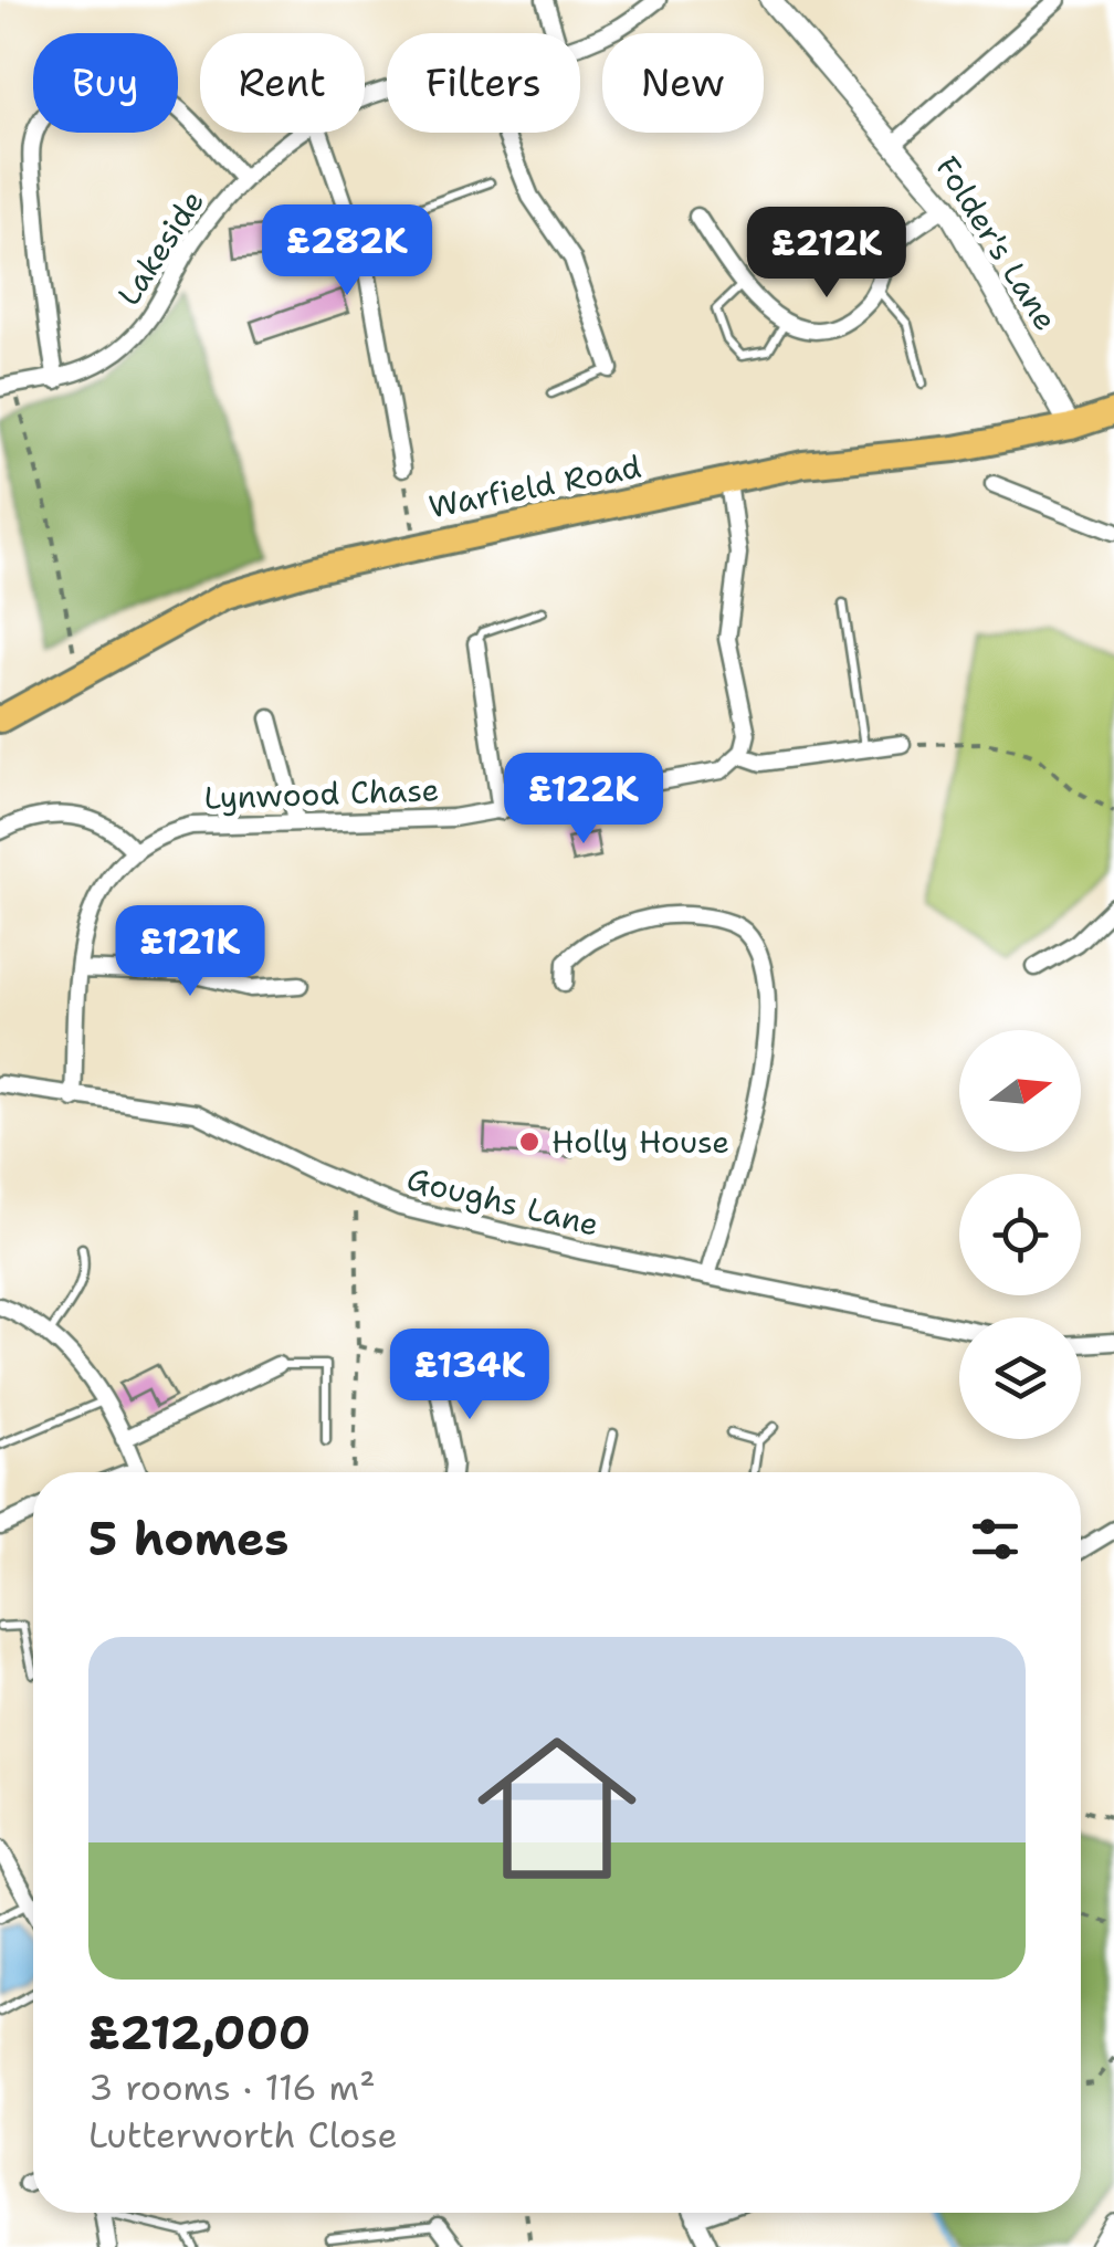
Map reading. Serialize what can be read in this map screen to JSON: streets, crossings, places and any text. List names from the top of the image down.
{
  "streets": {
    "main road": ["Warfield Road"],
    "street": [
      "Folder's Lane",
      "Lakeside",
      "Lynwood Chase",
      "Goughs Lane"
    ]
  },
  "crossings": [
    ["Folder's Lane", "Warfield Road"],
    ["Lynwood Chase", "Goughs Lane"]
  ],
  "places": ["Holly House"],
  "north": "right",
  "page": {
    "chip": [
      "Buy",
      "Rent",
      "Filters",
      "New"
    ],
    "price": [
      "£282K",
      "£212K",
      "£122K",
      "£121K",
      "£134K"
    ],
    "heading": "5 homes",
    "list": [
      {
        "name": "£212,000",
        "note": "3 rooms · 116 m² · Lutterworth Close"
      }
    ]
  }
}
